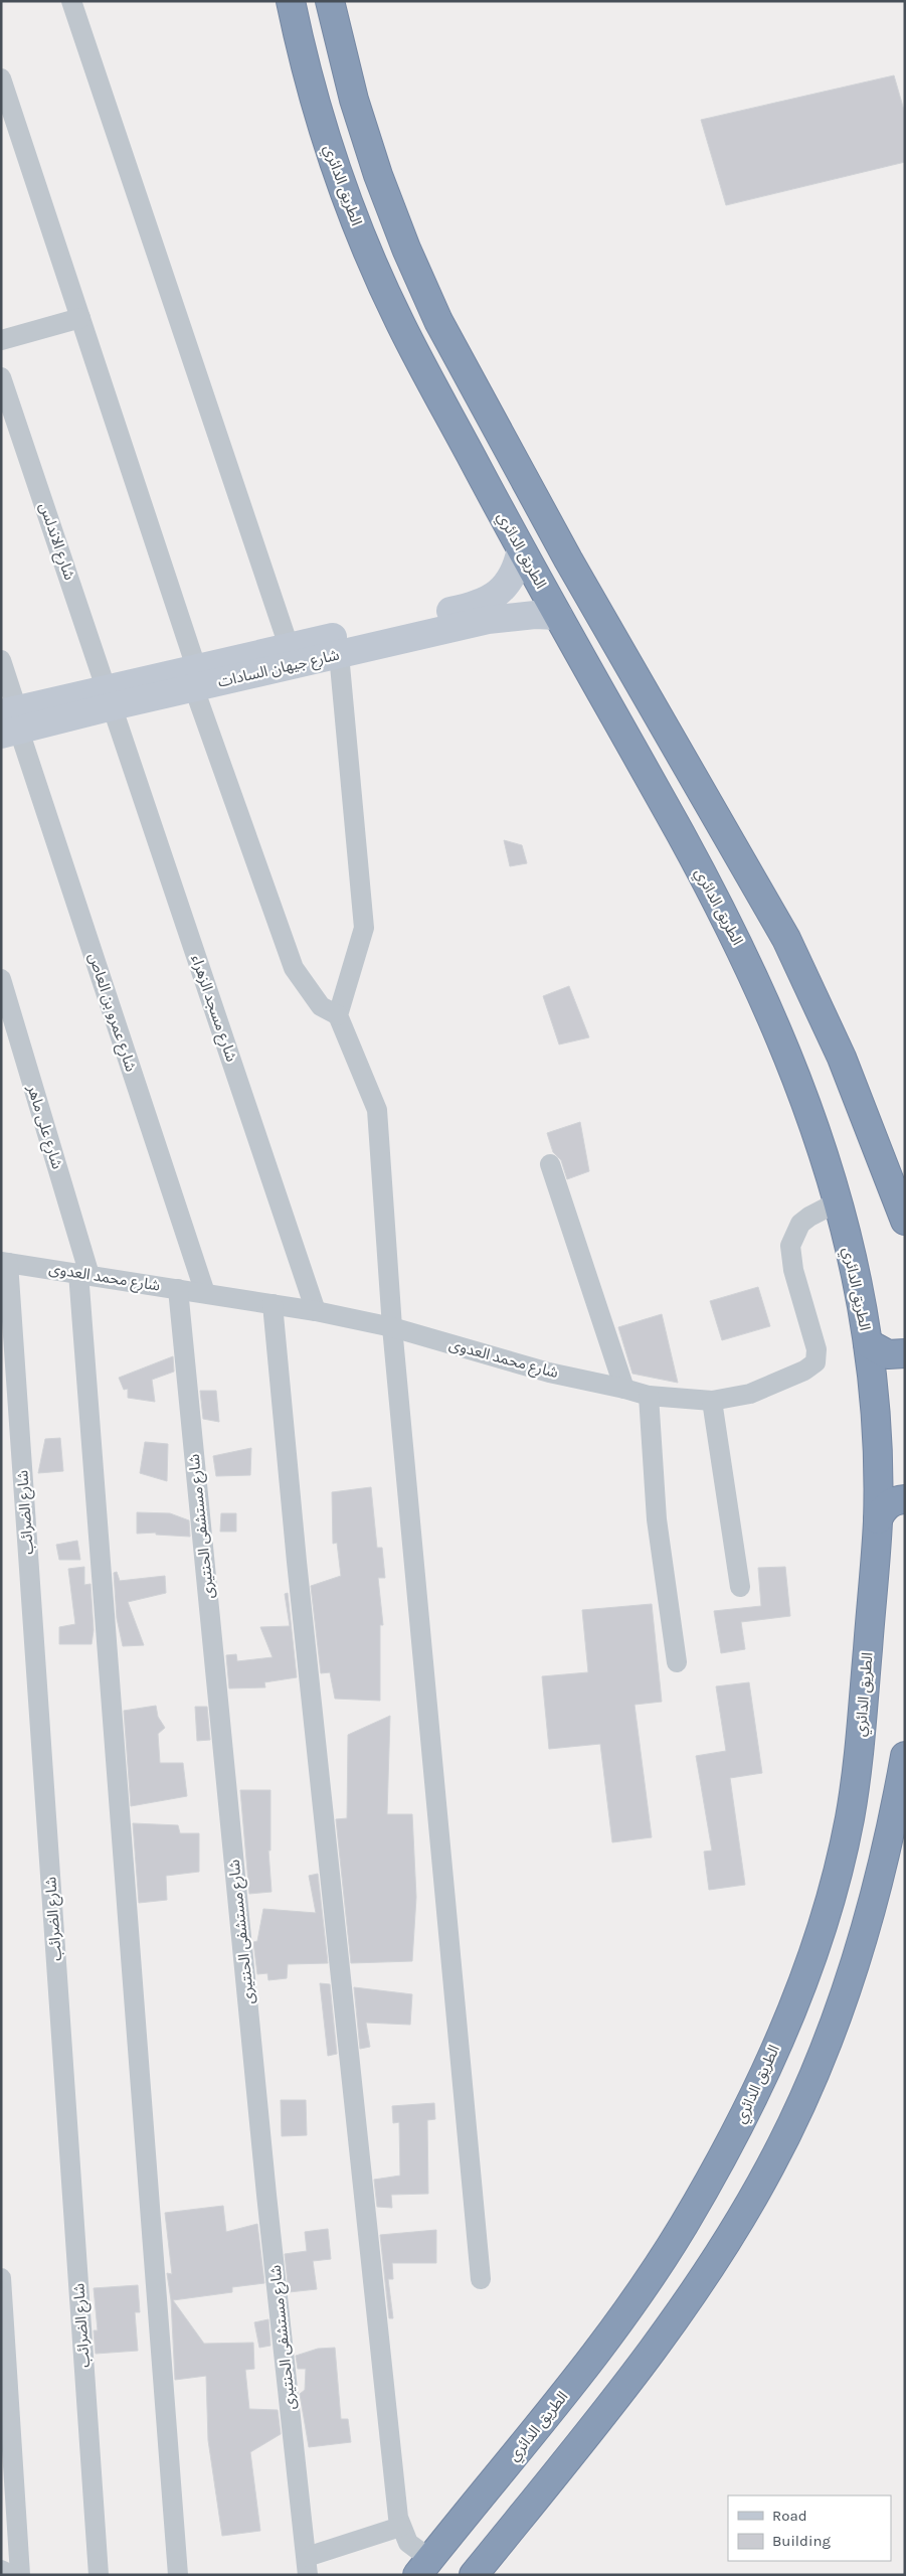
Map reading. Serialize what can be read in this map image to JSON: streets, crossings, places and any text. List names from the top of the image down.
{
  "streets": {
    "highway": ["الطريق الدائري"],
    "main road": ["شارع جيهان السادات"],
    "street": [
      "شارع الاندلس",
      "شارع مسجد الزهراء",
      "شارع عمرو بن العاص",
      "شارع على ماهر",
      "شارع محمد العدوى",
      "شارع الضرائب",
      "شارع مستشفى الحنتيرى"
    ]
  },
  "crossings": [
    ["الطريق الدائري", "شارع جيهان السادات"],
    ["الطريق الدائري", "شارع محمد العدوى"],
    ["شارع الاندلس", "شارع جيهان السادات"],
    ["شارع الاندلس", "شارع مسجد الزهراء"],
    ["شارع جيهان السادات", "شارع مسجد الزهراء"],
    ["شارع جيهان السادات", "شارع عمرو بن العاص"],
    ["شارع مسجد الزهراء", "شارع محمد العدوى"],
    ["شارع عمرو بن العاص", "شارع محمد العدوى"],
    ["شارع على ماهر", "شارع محمد العدوى"],
    ["شارع محمد العدوى", "شارع الضرائب"],
    ["شارع محمد العدوى", "شارع مستشفى الحنتيرى"]
  ],
  "legend": ["Road", "Building"]
}
